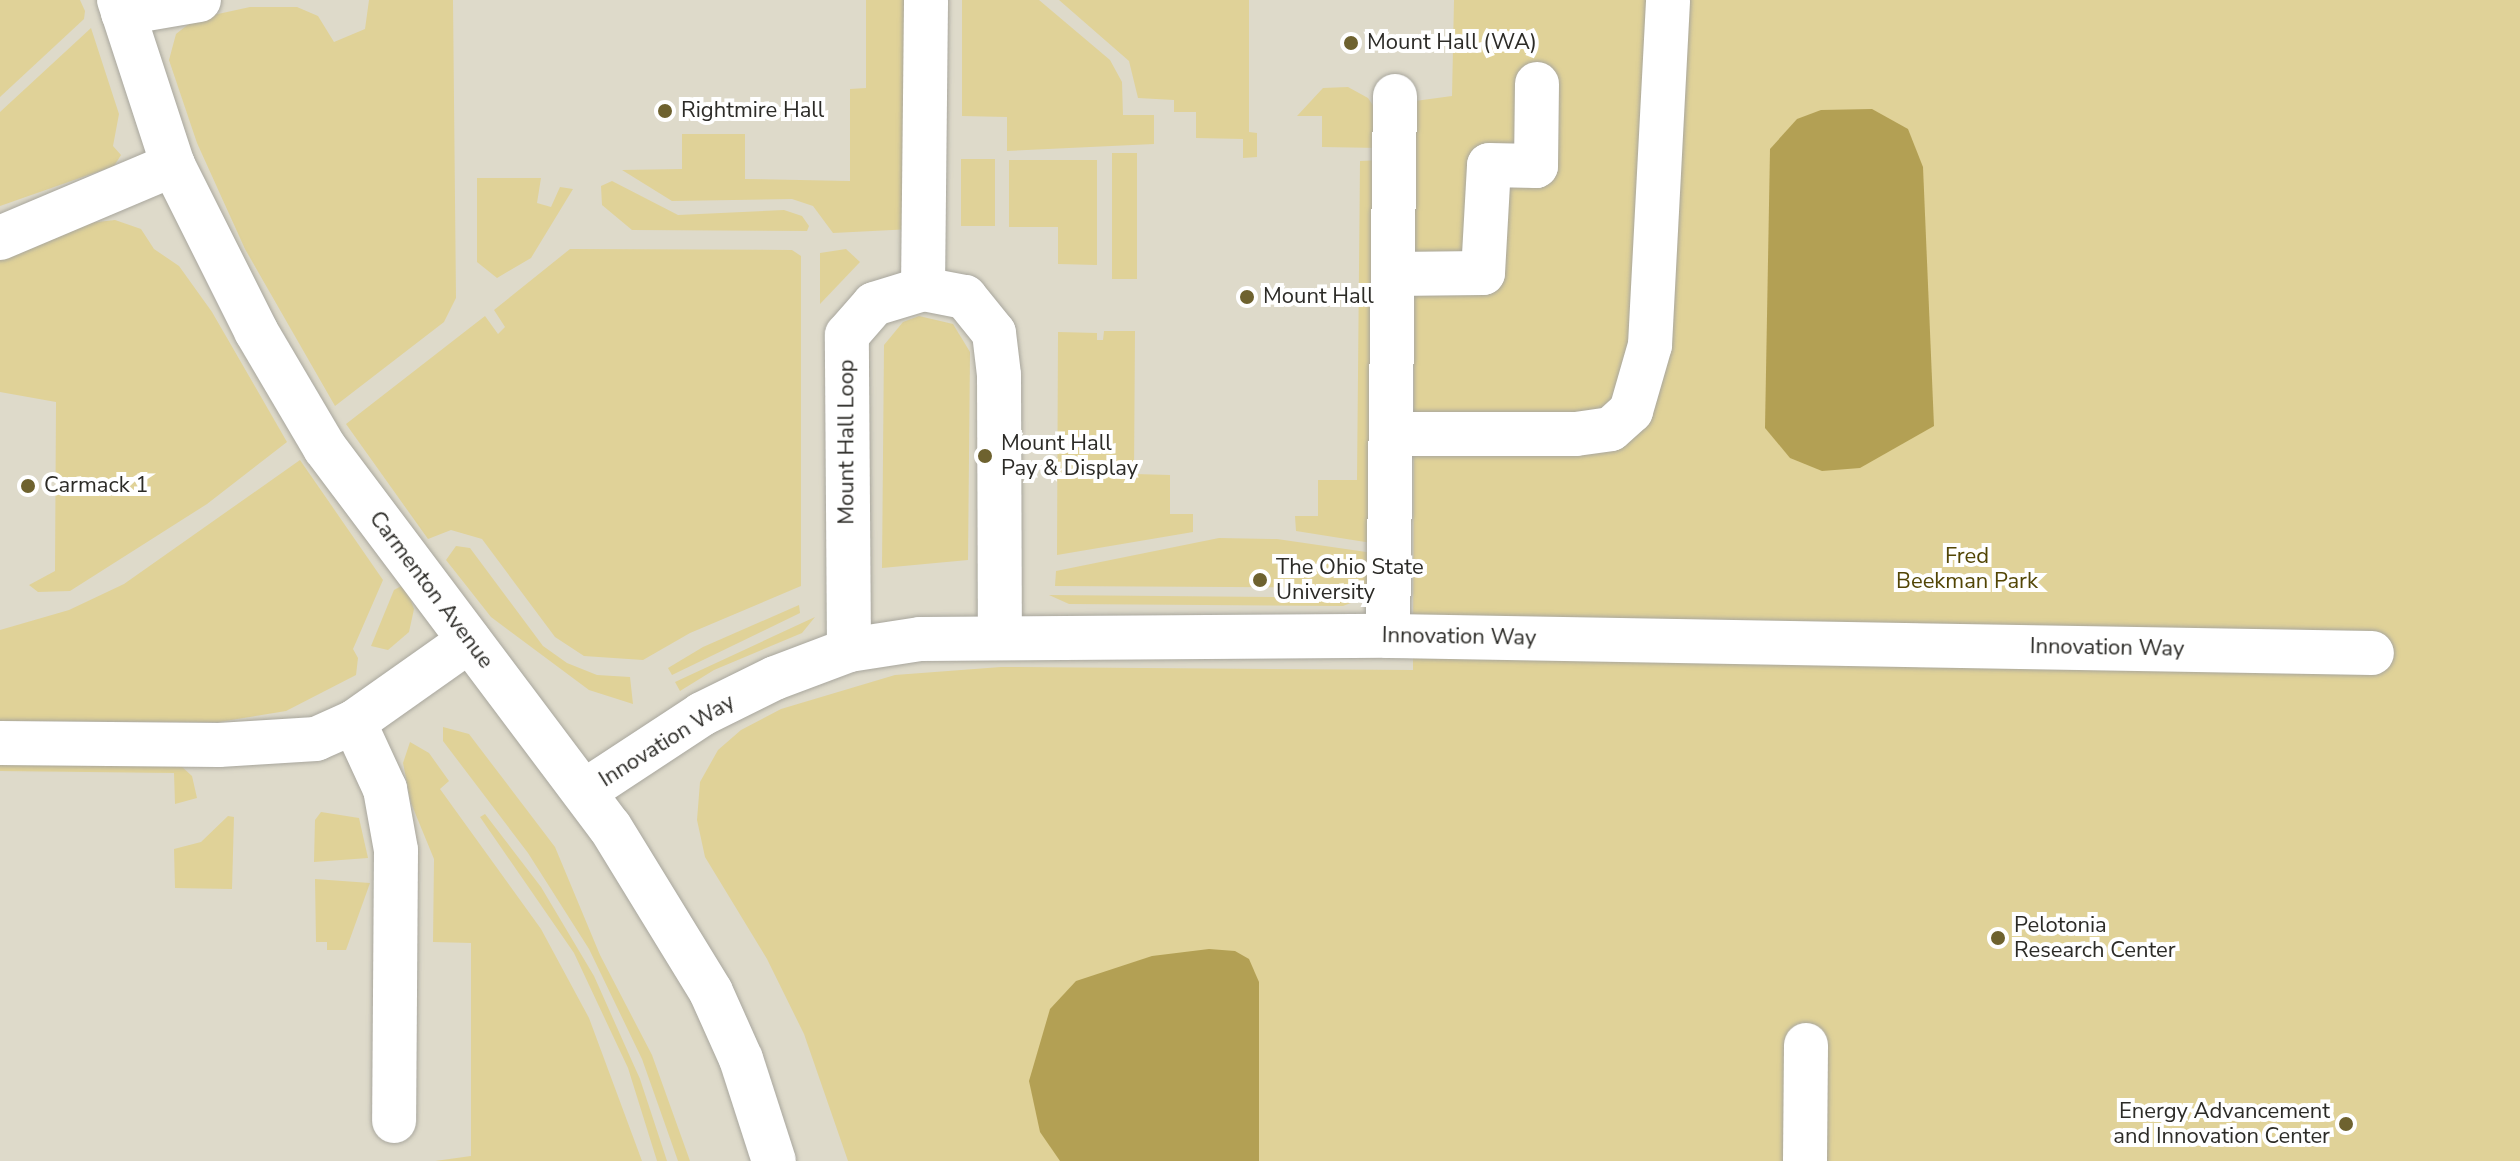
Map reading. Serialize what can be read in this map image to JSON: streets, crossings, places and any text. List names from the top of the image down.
{
  "streets": {
    "street": ["Mount Hall Loop", "Carmenton Avenue", "Innovation Way"]
  },
  "crossings": [
    ["Mount Hall Loop", "Innovation Way"],
    ["Carmenton Avenue", "Innovation Way"]
  ],
  "parks": ["Fred Beekman Park"],
  "places": [
    "Mount Hall (WA)",
    "Rightmire Hall",
    "Mount Hall",
    "Mount Hall Pay & Display",
    "Carmack 1",
    "The Ohio State University",
    "Pelotonia Research Center",
    "Energy Advancement and Innovation Center"
  ]
}
